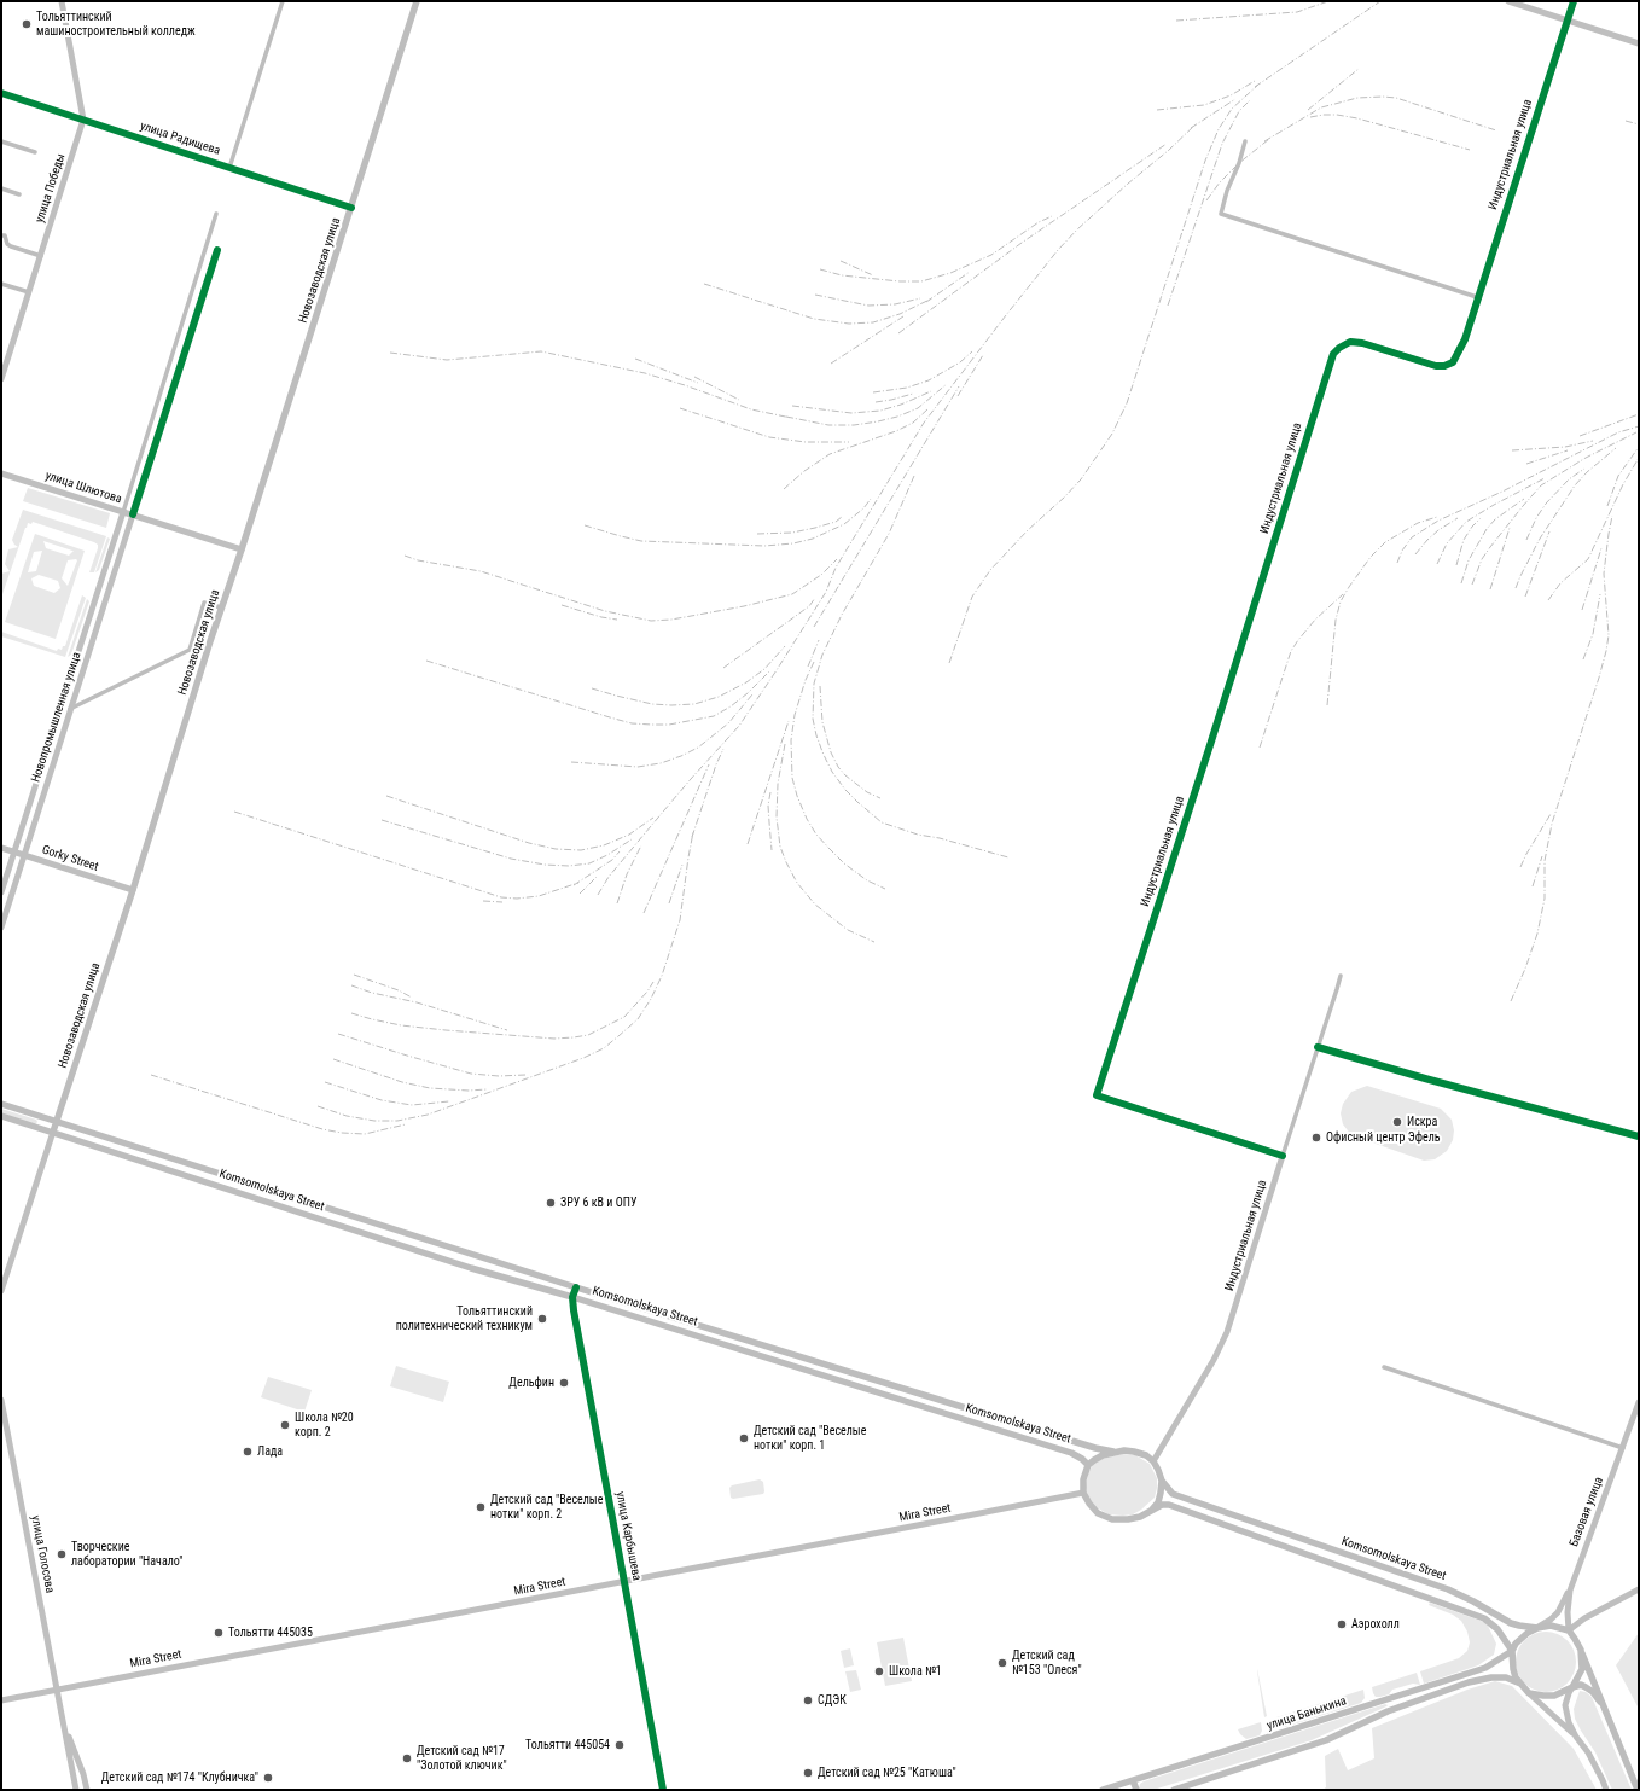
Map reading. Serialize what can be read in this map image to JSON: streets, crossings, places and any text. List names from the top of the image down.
{
  "streets": {
    "main road": [
      "Индустриальная улица",
      "улица Победы",
      "Новозаводская улица",
      "улица Шлютова",
      "Новопромышленная улица",
      "Gorky Street",
      "Komsomolskaya Street",
      "Базовая улица",
      "Mira Street",
      "улица Карбышева",
      "улица Голосова",
      "улица Баныкина"
    ],
    "street": ["улица Радищева"]
  },
  "crossings": [
    ["улица Радищева", "улица Победы"],
    ["улица Радищева", "Новозаводская улица"],
    ["Индустриальная улица", "Komsomolskaya Street"],
    ["Индустриальная улица", "Mira Street"],
    ["Новозаводская улица", "улица Шлютова"],
    ["Новозаводская улица", "Gorky Street"],
    ["Новозаводская улица", "Komsomolskaya Street"],
    ["улица Шлютова", "Новопромышленная улица"],
    ["Новопромышленная улица", "Gorky Street"],
    ["Komsomolskaya Street", "Базовая улица"],
    ["Komsomolskaya Street", "Mira Street"],
    ["Komsomolskaya Street", "улица Карбышева"],
    ["Komsomolskaya Street", "улица Баныкина"],
    ["Базовая улица", "улица Баныкина"],
    ["Mira Street", "улица Карбышева"],
    ["Mira Street", "улица Голосова"]
  ],
  "places": [
    "Тольяттинский машиностроительный колледж",
    "Искра",
    "Офисный центр Эфель",
    "ЗРУ 6 кВ и ОПУ",
    "Тольяттинский политехнический техникум",
    "Дельфин",
    "Школа №20 корп. 2",
    "Детский сад \"Веселые нотки\" корп. 1",
    "Лада",
    "Детский сад \"Веселые нотки\" корп. 2",
    "Творческие лаборатории \"Начало\"",
    "Аэрохолл",
    "Тольятти 445035",
    "Детский сад №153 \"Олеся\"",
    "Школа №1",
    "СДЭК",
    "Тольятти 445054",
    "Детский сад №17 \"Золотой ключик\"",
    "Детский сад №25 \"Катюша\"",
    "Детский сад №174 \"Клубничка\""
  ]
}
